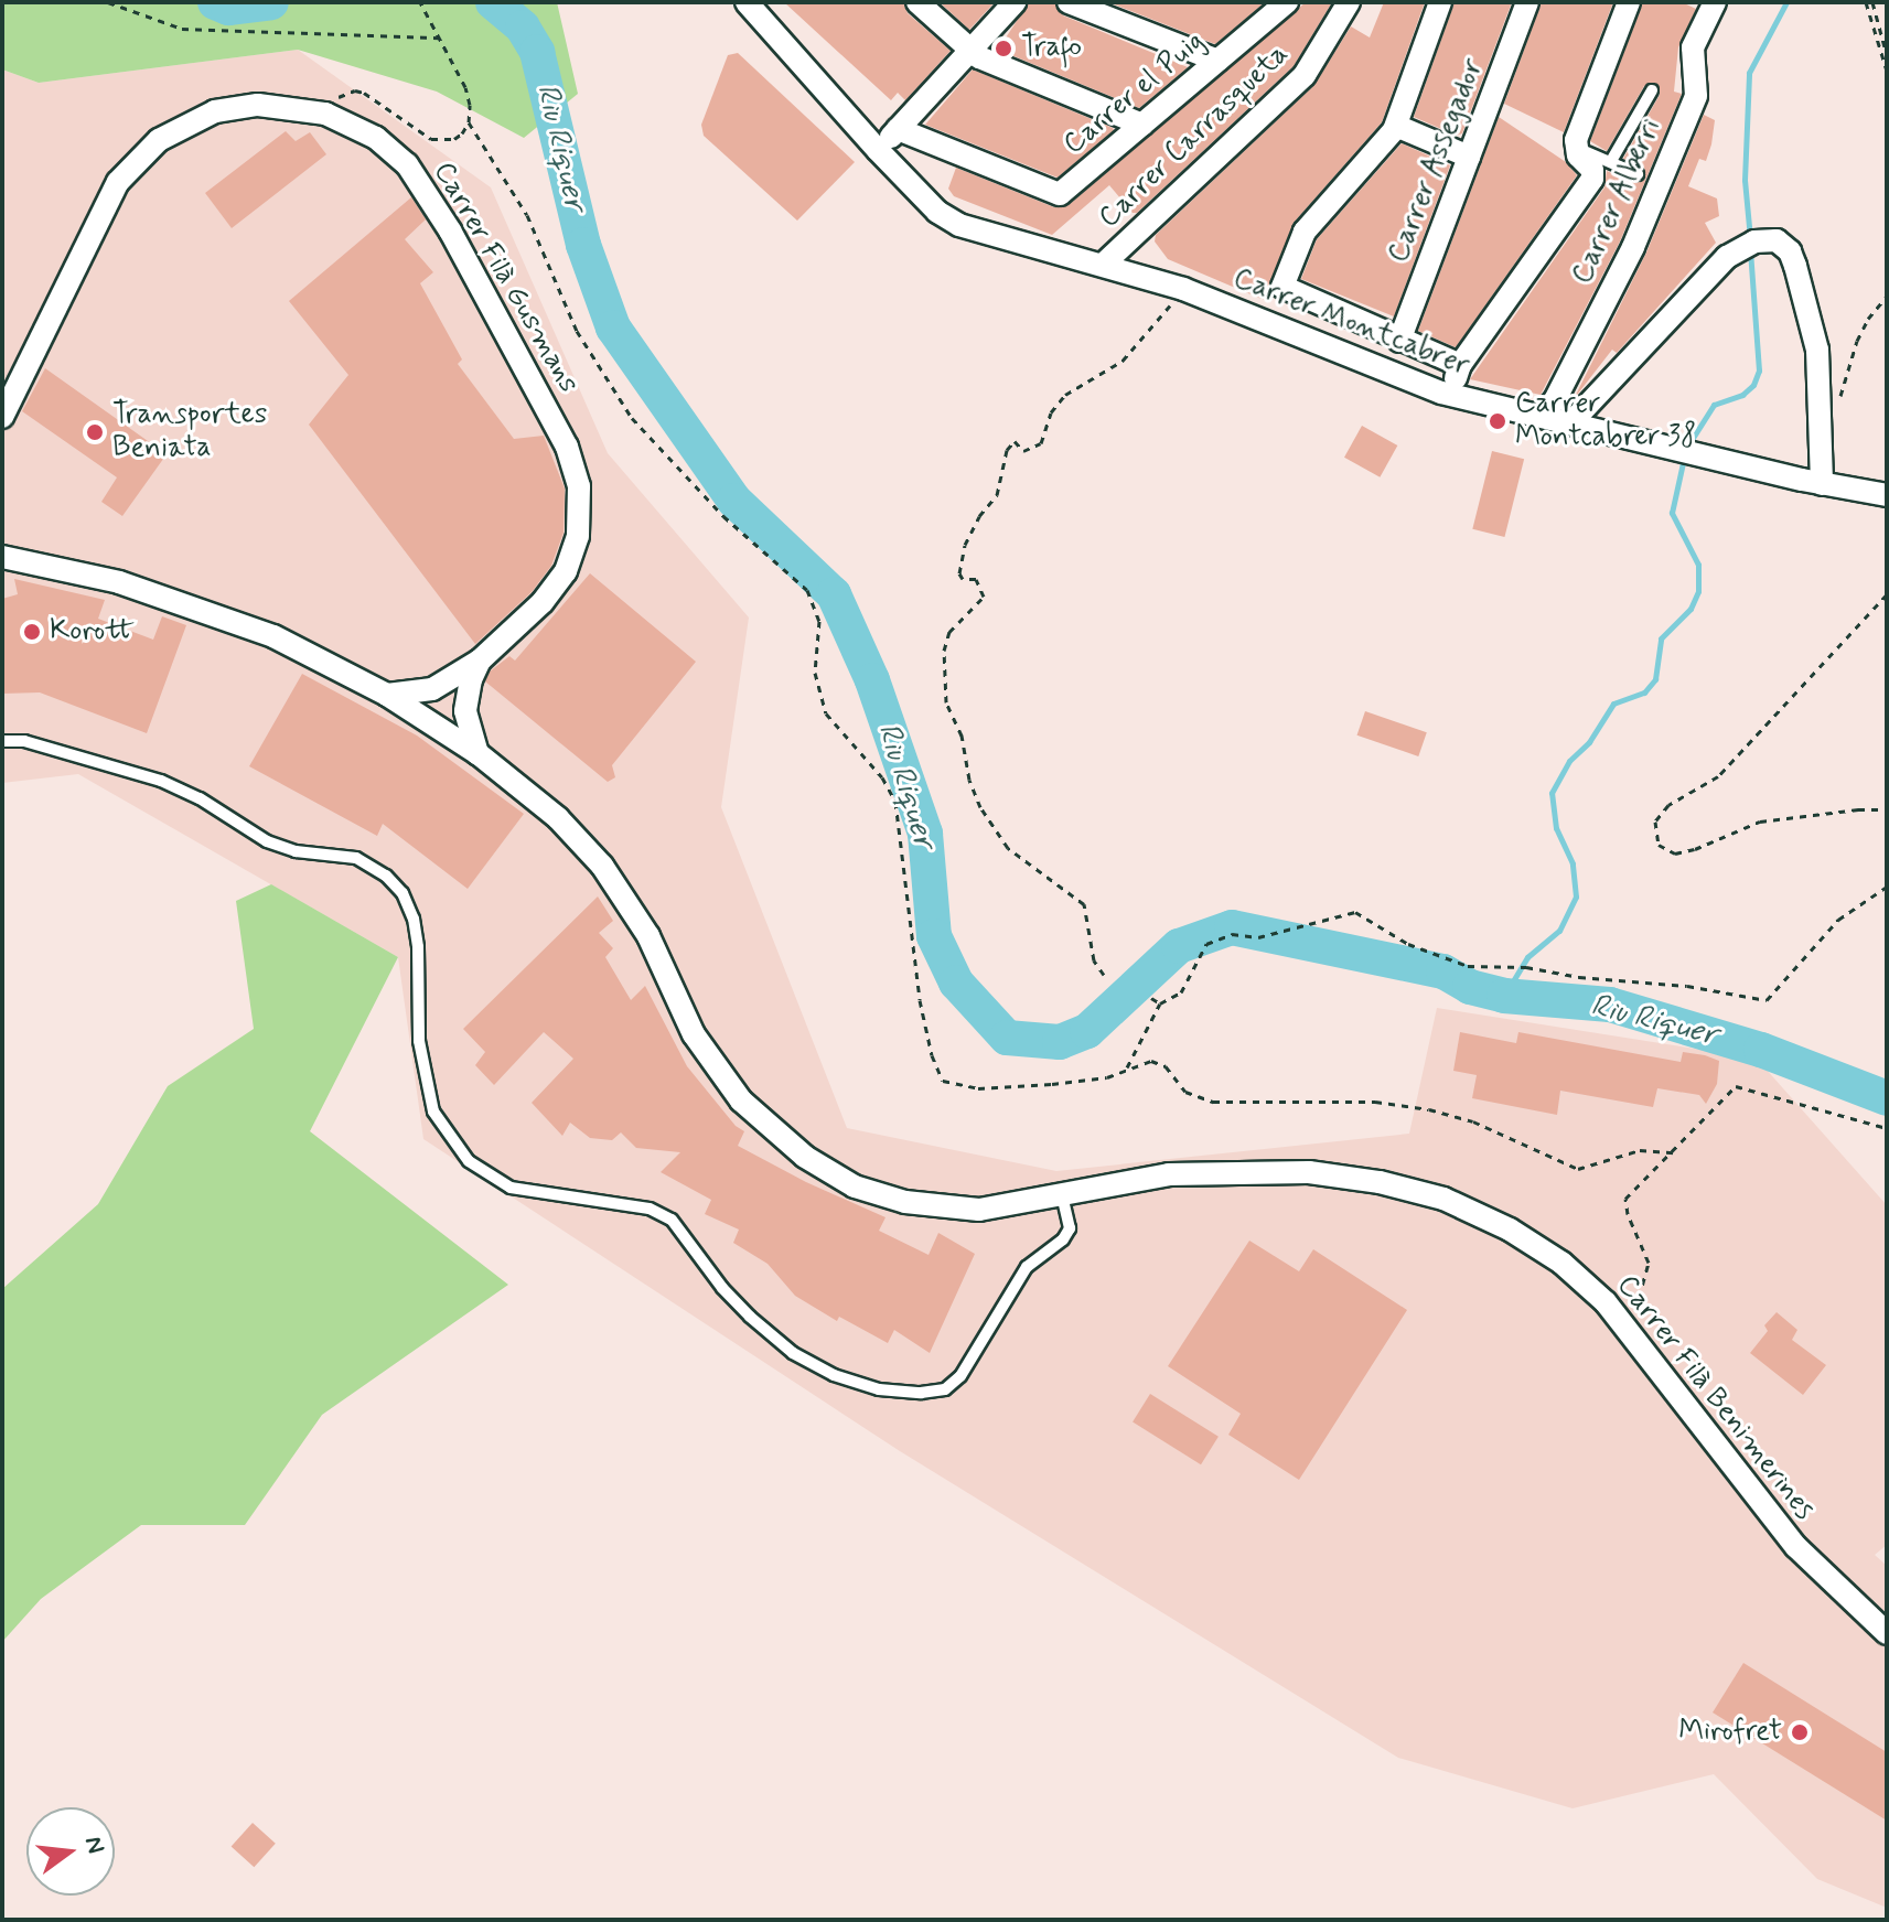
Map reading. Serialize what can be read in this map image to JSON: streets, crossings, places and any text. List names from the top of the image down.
{
  "streets": {
    "street": [
      "Carrer el Puig",
      "Carrer Carrasqueta",
      "Carrer Assegador",
      "Carrer Alberri",
      "Carrer Filà Gusmans",
      "Carrer Montcabrer",
      "Carrer Filà Benimerines"
    ]
  },
  "crossings": [
    ["Carrer Carrasqueta", "Carrer Montcabrer"],
    ["Carrer Assegador", "Carrer Montcabrer"],
    ["Carrer Alberri", "Carrer Montcabrer"],
    ["Carrer Filà Gusmans", "Carrer Filà Benimerines"]
  ],
  "water": ["Riu Riquer"],
  "places": [
    "Trafo",
    "Carrer Montcabrer 38",
    "Transportes Beniata",
    "Korott",
    "Mirofret"
  ],
  "north": "right"
}
